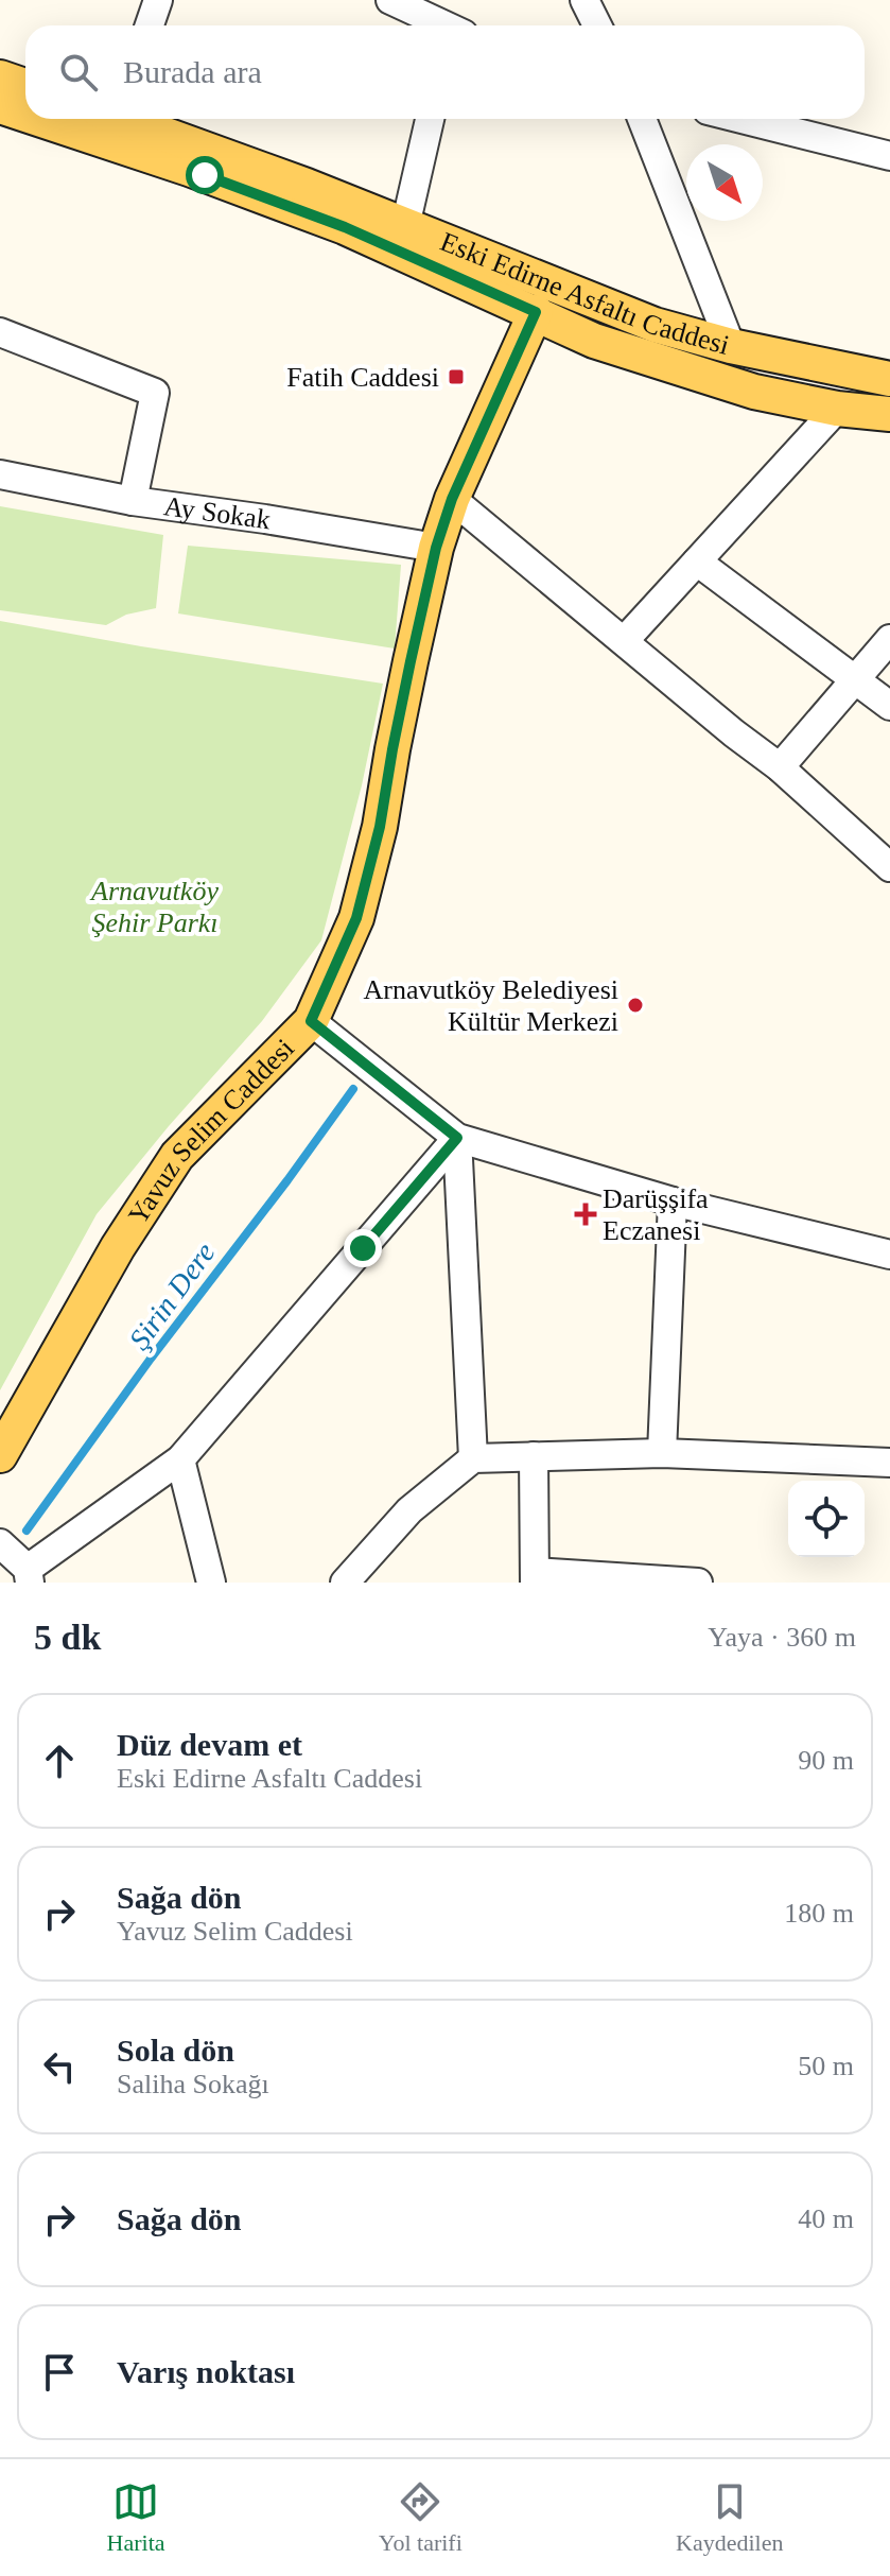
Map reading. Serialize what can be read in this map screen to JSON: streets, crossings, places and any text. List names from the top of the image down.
{
  "streets": {
    "main road": ["Eski Edirne Asfaltı Caddesi", "Yavuz Selim Caddesi"],
    "street": ["Ay Sokak"]
  },
  "crossings": [
    ["Eski Edirne Asfaltı Caddesi", "Yavuz Selim Caddesi"],
    ["Ay Sokak", "Yavuz Selim Caddesi"]
  ],
  "water": ["Şirin Dere"],
  "parks": ["Arnavutköy Şehir Parkı"],
  "places": {
    "transit": ["Fatih Caddesi"],
    "other": ["Arnavutköy Belediyesi Kültür Merkezi"],
    "health": ["Darüşşifa Eczanesi"]
  },
  "north": "bottom right",
  "page": {
    "search": "Burada ara",
    "heading": ["5 dk", "Yaya · 360 m"],
    "list": [
      ["Düz devam et", "Eski Edirne Asfaltı Caddesi", "90 m"],
      ["Sağa dön", "Yavuz Selim Caddesi", "180 m"],
      ["Sola dön", "Saliha Sokağı", "50 m"],
      ["Sağa dön", "40 m"],
      "Varış noktası"
    ],
    "nav": ["Harita", "Yol tarifi", "Kaydedilen"]
  }
}
